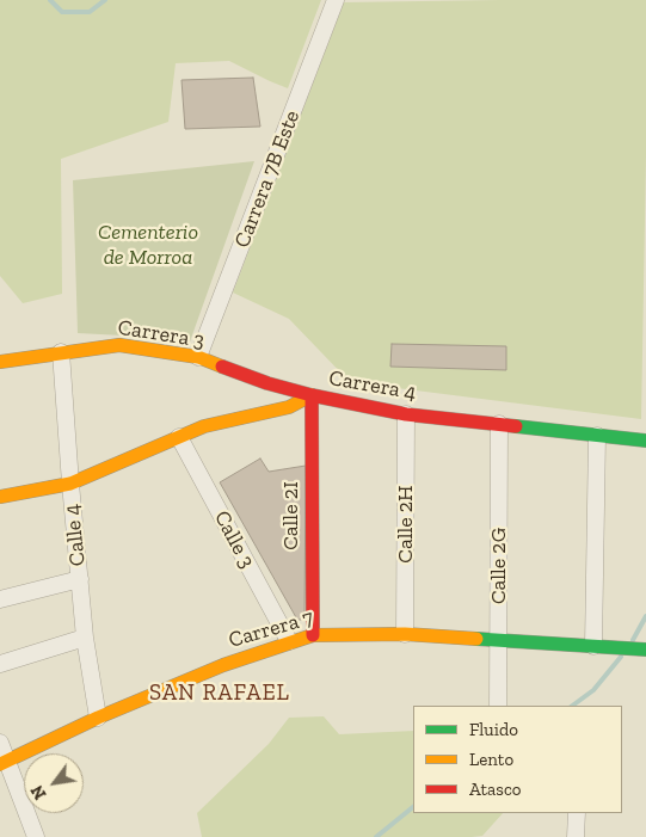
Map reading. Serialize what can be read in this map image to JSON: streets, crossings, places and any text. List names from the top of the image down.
{
  "streets": {
    "street": [
      "Carrera 7B Este",
      "Carrera 3",
      "Carrera 4",
      "Calle 2I",
      "Calle 2H",
      "Calle 4",
      "Calle 3",
      "Calle 2G",
      "Carrera 7"
    ]
  },
  "crossings": [
    ["Carrera 7B Este", "Carrera 3"],
    ["Carrera 3", "Carrera 4"],
    ["Carrera 3", "Calle 2I"],
    ["Carrera 3", "Calle 4"],
    ["Carrera 4", "Calle 2I"],
    ["Carrera 4", "Calle 2H"],
    ["Carrera 4", "Calle 4"],
    ["Carrera 4", "Calle 3"],
    ["Carrera 4", "Calle 2G"],
    ["Calle 2I", "Carrera 7"],
    ["Calle 2H", "Carrera 7"],
    ["Calle 4", "Carrera 7"],
    ["Calle 3", "Carrera 7"],
    ["Calle 2G", "Carrera 7"]
  ],
  "districts": ["SAN RAFAEL"],
  "parks": ["Cementerio de Morroa"],
  "legend": ["Fluido", "Lento", "Atasco"],
  "north": "bottom left"
}
